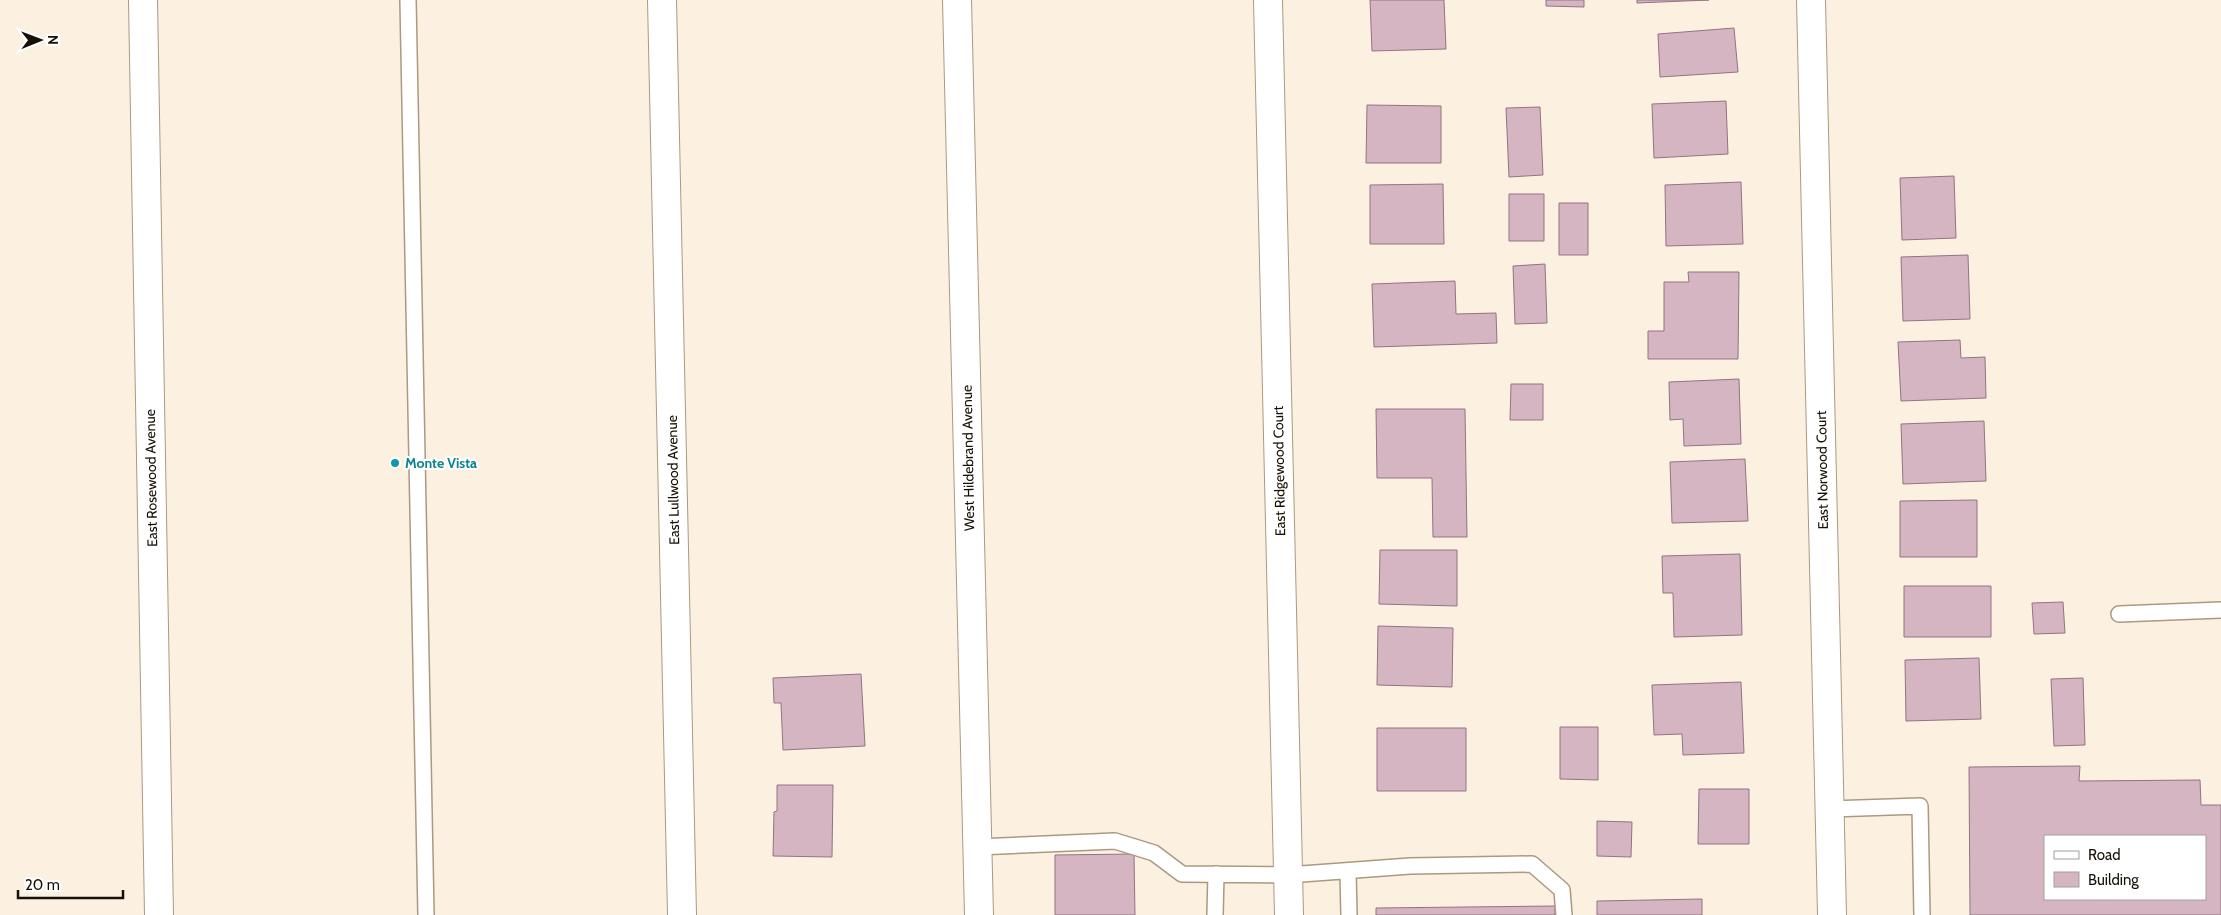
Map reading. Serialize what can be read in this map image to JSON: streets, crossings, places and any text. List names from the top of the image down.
{
  "streets": {
    "street": [
      "West Hildebrand Avenue",
      "East Norwood Court",
      "East Ridgewood Court",
      "East Rosewood Avenue",
      "East Lullwood Avenue"
    ]
  },
  "places": ["Monte Vista"],
  "legend": ["Road", "Building"],
  "scale_bar": "20 m",
  "north": "right"
}
